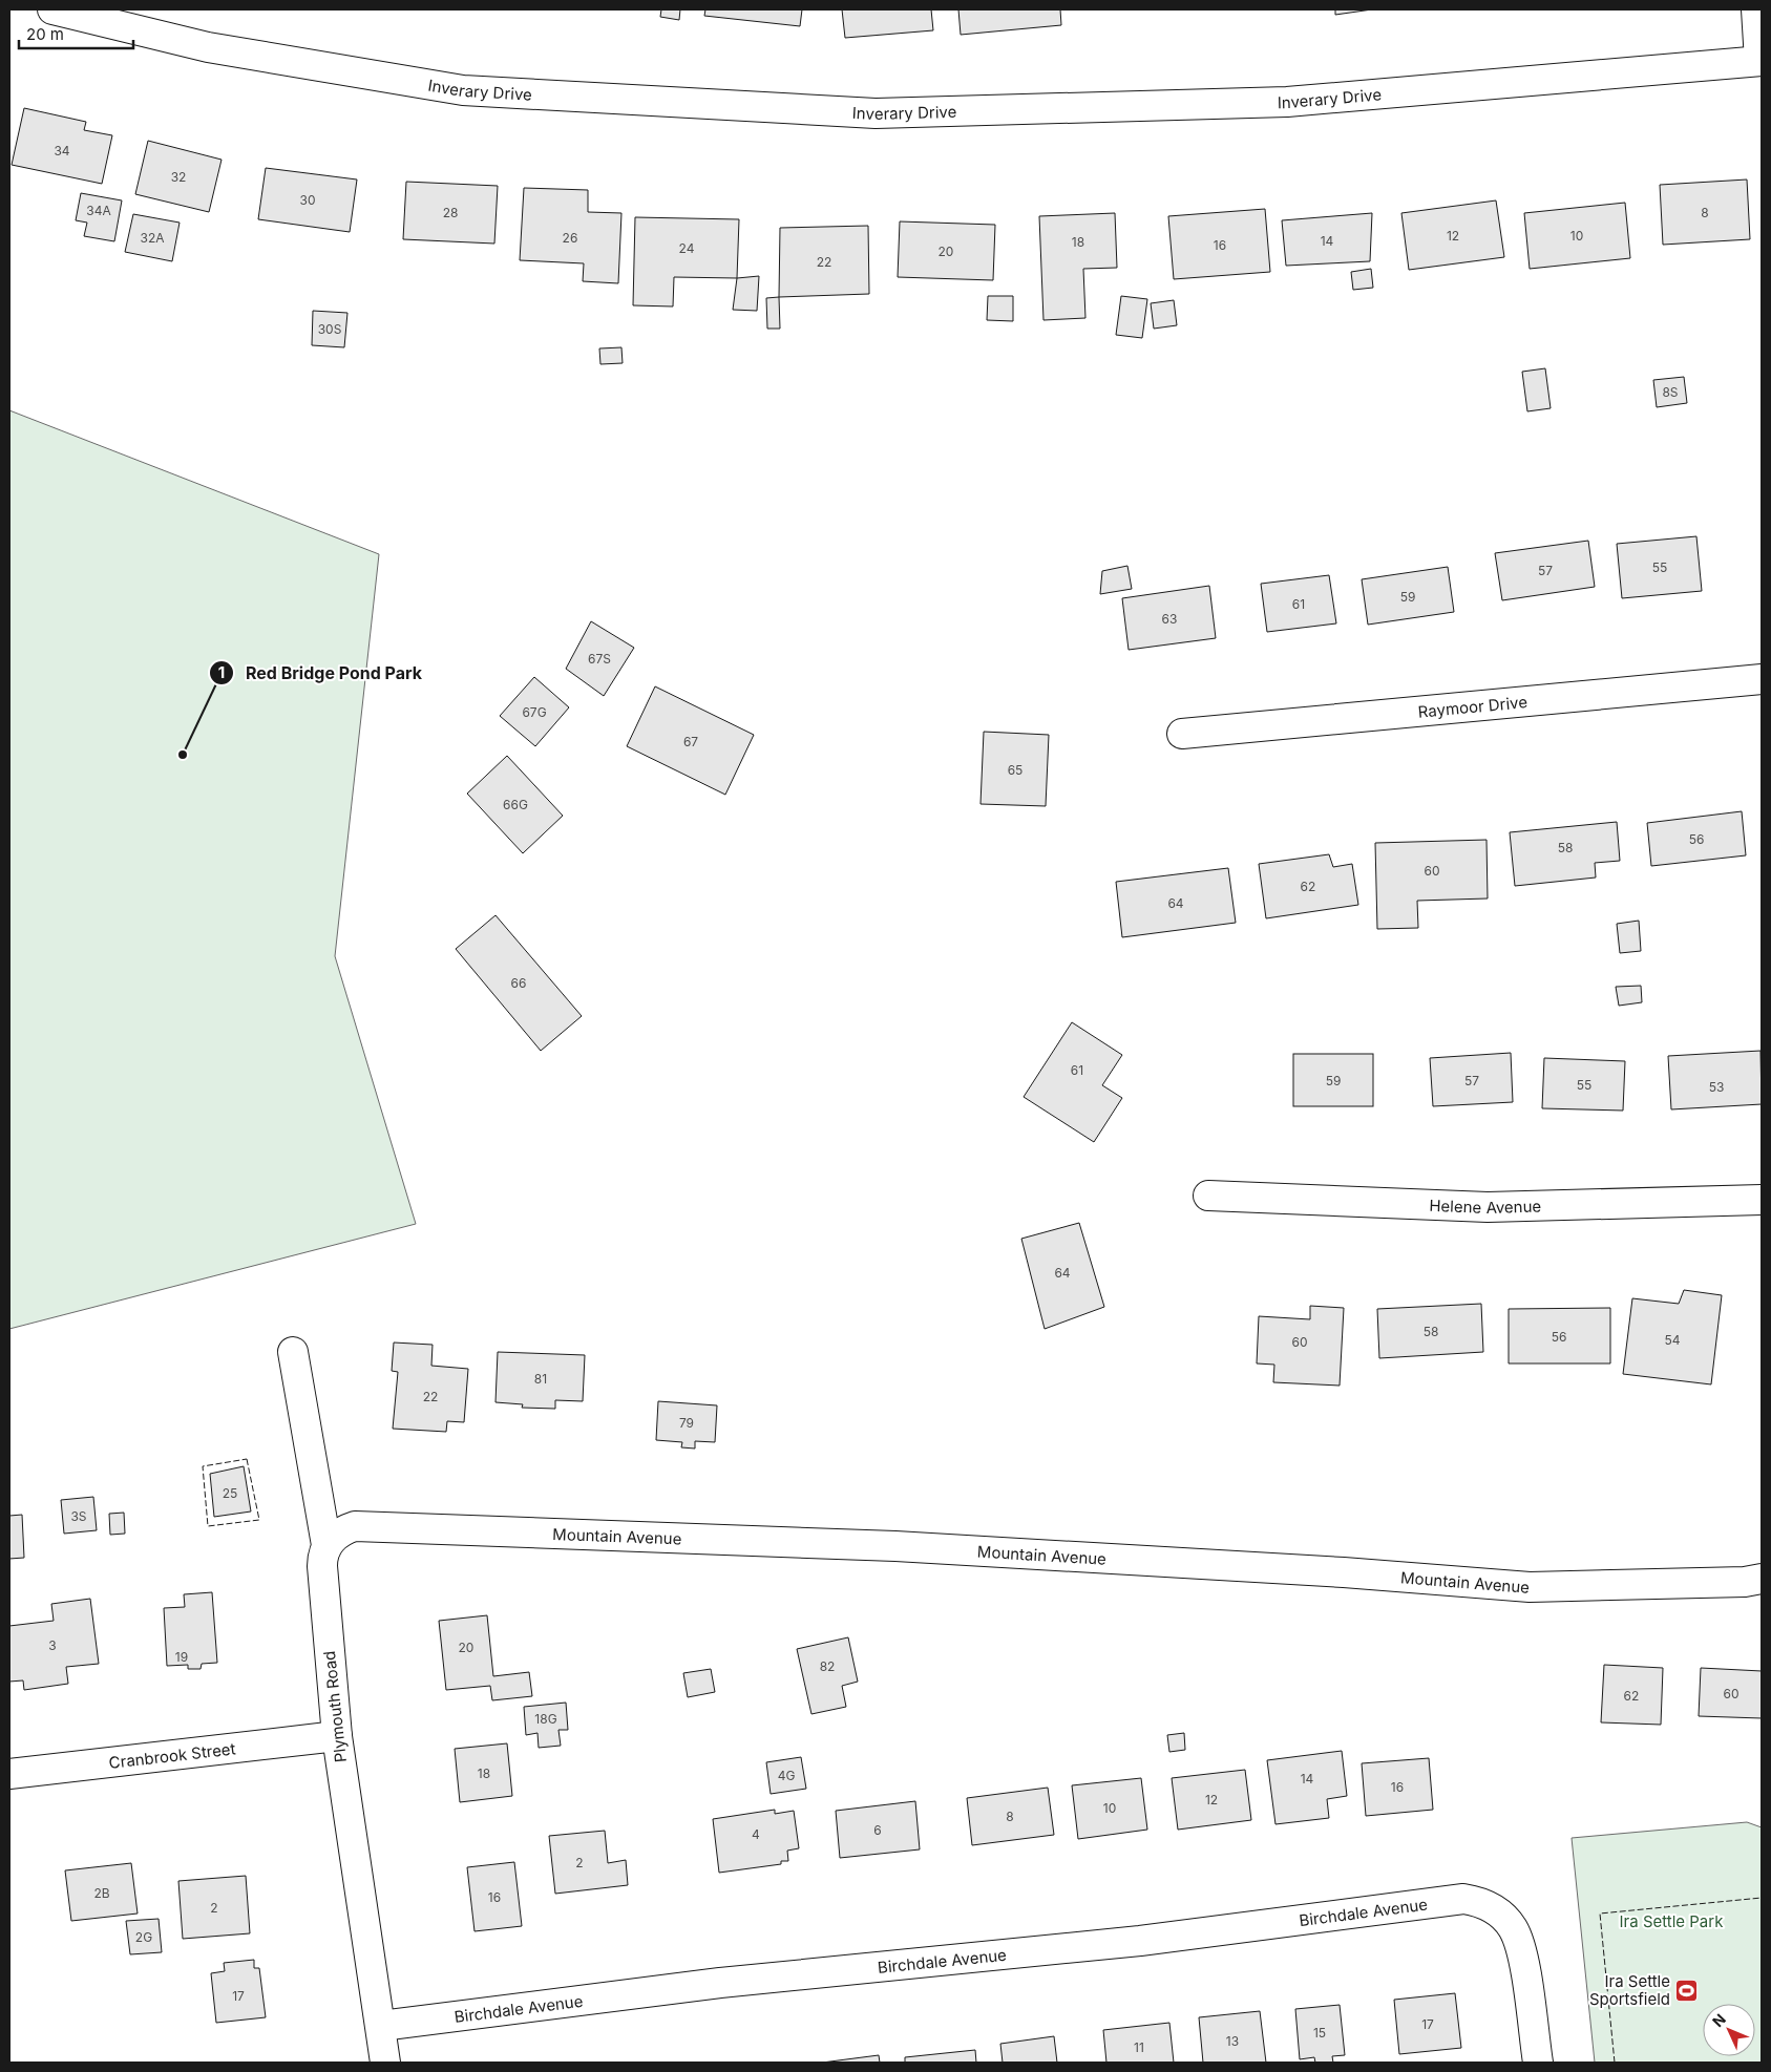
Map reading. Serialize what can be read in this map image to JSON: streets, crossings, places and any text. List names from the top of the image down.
{
  "streets": {
    "street": [
      "Inverary Drive",
      "Raymoor Drive",
      "Helene Avenue",
      "Mountain Avenue",
      "Plymouth Road",
      "Cranbrook Street",
      "Birchdale Avenue"
    ]
  },
  "crossings": [
    ["Mountain Avenue", "Plymouth Road"],
    ["Plymouth Road", "Cranbrook Street"],
    ["Plymouth Road", "Birchdale Avenue"]
  ],
  "parks": ["Ira Settle Park"],
  "places": {
    "other": ["Red Bridge Pond Park"],
    "sports": ["Ira Settle Sportsfield"]
  },
  "house_numbers": [
    "34",
    "32",
    "30",
    "34A",
    "28",
    "8",
    "12",
    "10",
    "32A",
    "26",
    "14",
    "18",
    "16",
    "24",
    "20",
    "22",
    "30S",
    "8S",
    "55",
    "57",
    "59",
    "61",
    "63",
    "67S",
    "67G",
    "67",
    "65",
    "66G",
    "56",
    "58",
    "60",
    "62",
    "64",
    "66",
    "61",
    "59",
    "57",
    "55",
    "53",
    "64",
    "58",
    "56",
    "54",
    "60",
    "81",
    "22",
    "79",
    "25",
    "3S",
    "3",
    "20",
    "19",
    "82",
    "60",
    "62",
    "18G",
    "18",
    "4G",
    "14",
    "16",
    "12",
    "10",
    "8",
    "6",
    "4",
    "2",
    "2B",
    "16",
    "2",
    "2G",
    "17",
    "17",
    "15",
    "13",
    "11"
  ],
  "scale_bar": "20 m",
  "north": "top left"
}
